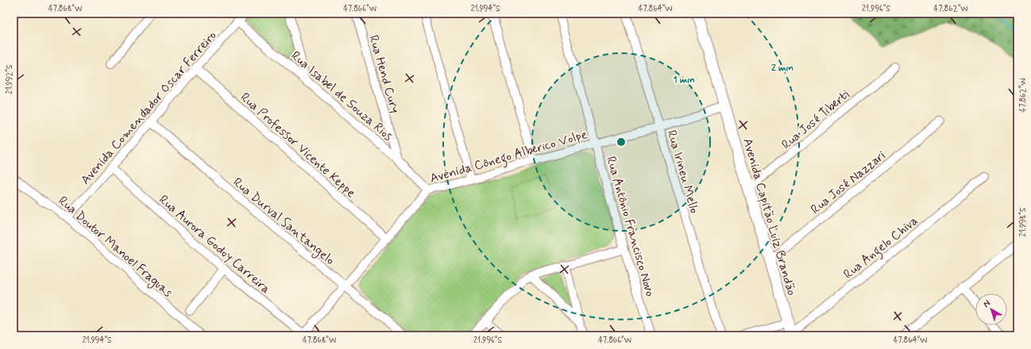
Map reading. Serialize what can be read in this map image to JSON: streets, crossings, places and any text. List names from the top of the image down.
{
  "streets": {
    "main road": ["Avenida Capitão Luiz Brandão"],
    "street": [
      "Rua Hend Cury",
      "Rua Isabel de Souza Rios",
      "Avenida Comendador Oscar Ferreiro",
      "Rua José Tiberti",
      "Rua Professor Vicente Keppe",
      "Avenida Cônego Alberico Volpe",
      "Rua Irineu Mello",
      "Rua José Nazzari",
      "Rua Durval Santangelo",
      "Rua Antônio Francisco Novo",
      "Rua Aurora Godoy Carreira",
      "Rua Doutor Manoel Fraguas",
      "Rua Angelo Chiva"
    ]
  },
  "crossings": [
    ["Rua Hend Cury", "Rua Isabel de Souza Rios"],
    ["Rua Isabel de Souza Rios", "Avenida Comendador Oscar Ferreiro"],
    ["Rua Isabel de Souza Rios", "Avenida Cônego Alberico Volpe"],
    ["Avenida Comendador Oscar Ferreiro", "Rua Professor Vicente Keppe"],
    ["Avenida Comendador Oscar Ferreiro", "Rua Durval Santangelo"],
    ["Avenida Comendador Oscar Ferreiro", "Rua Aurora Godoy Carreira"],
    ["Avenida Comendador Oscar Ferreiro", "Rua Doutor Manoel Fraguas"],
    ["Rua José Tiberti", "Avenida Capitão Luiz Brandão"],
    ["Rua Professor Vicente Keppe", "Avenida Cônego Alberico Volpe"],
    ["Avenida Cônego Alberico Volpe", "Rua Irineu Mello"],
    ["Avenida Cônego Alberico Volpe", "Avenida Capitão Luiz Brandão"],
    ["Avenida Cônego Alberico Volpe", "Rua Durval Santangelo"],
    ["Avenida Cônego Alberico Volpe", "Rua Antônio Francisco Novo"],
    ["Avenida Cônego Alberico Volpe", "Rua Aurora Godoy Carreira"],
    ["Rua José Nazzari", "Avenida Capitão Luiz Brandão"],
    ["Avenida Capitão Luiz Brandão", "Rua Angelo Chiva"]
  ],
  "north": "top left",
  "coordinates": [
    "47.868°W",
    "47.866°W",
    "21.994°S",
    "47.864°W",
    "21.996°S",
    "47.862°W",
    "21.992°S",
    "21.998°S"
  ],
  "rings": ["2 min", "1 min"]
}
